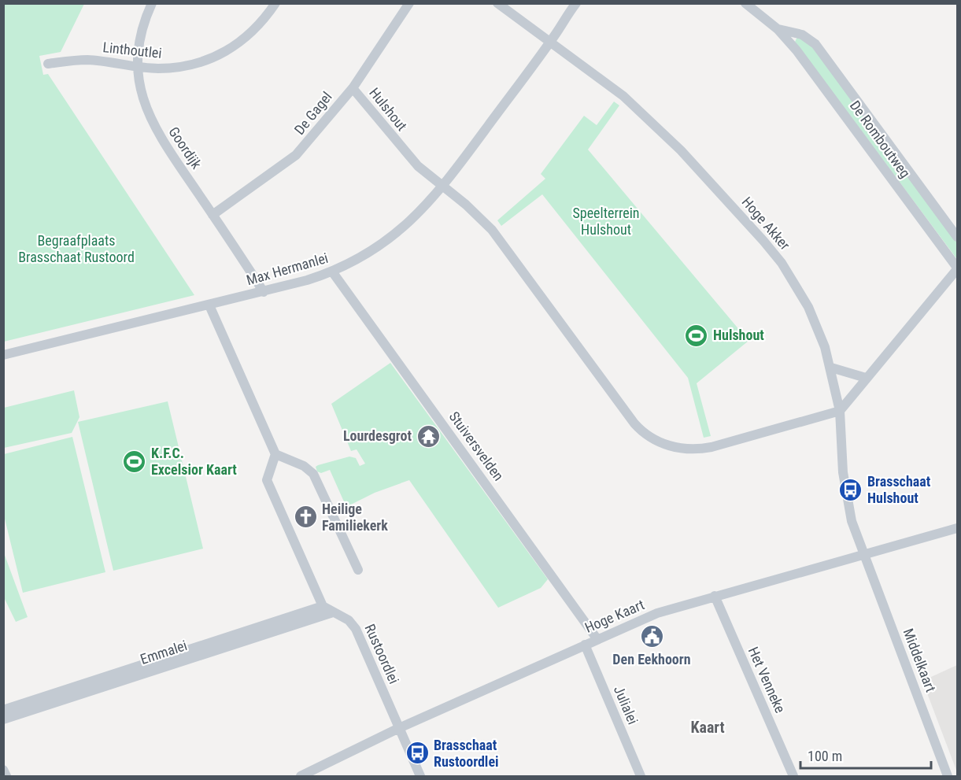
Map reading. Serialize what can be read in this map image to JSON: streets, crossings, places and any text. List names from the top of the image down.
{
  "streets": {
    "street": [
      "Linthoutlei",
      "Hulshout",
      "De Gagel",
      "De Romboutweg",
      "Goordijk",
      "Hoge Akker",
      "Max Hermanlei",
      "Stuiversvelden",
      "Hoge Kaart",
      "Emmalei",
      "Rustoordlei",
      "Middelkaart",
      "Het Venneke",
      "Julialei"
    ]
  },
  "crossings": [
    ["Linthoutlei", "Goordijk"],
    ["Hulshout", "De Gagel"],
    ["Hulshout", "Hoge Akker"],
    ["Hulshout", "Max Hermanlei"],
    ["De Gagel", "Goordijk"],
    ["Goordijk", "Max Hermanlei"],
    ["Hoge Akker", "Max Hermanlei"],
    ["Hoge Akker", "Hoge Kaart"],
    ["Hoge Akker", "Middelkaart"],
    ["Max Hermanlei", "Stuiversvelden"],
    ["Stuiversvelden", "Hoge Kaart"],
    ["Hoge Kaart", "Rustoordlei"],
    ["Hoge Kaart", "Middelkaart"],
    ["Hoge Kaart", "Het Venneke"],
    ["Hoge Kaart", "Julialei"],
    ["Emmalei", "Rustoordlei"]
  ],
  "districts": ["Kaart"],
  "parks": ["Speelterrein Hulshout", "Begraafplaats Brasschaat Rustoord"],
  "places": {
    "sports": ["Hulshout", "K.F.C. Excelsior Kaart"],
    "temple": ["Lourdesgrot"],
    "bus stop": ["Brasschaat Hulshout", "Brasschaat Rustoordlei"],
    "church": ["Heilige Familiekerk"],
    "public building": ["Den Eekhoorn"]
  },
  "scale_bar": "100 m"
}
